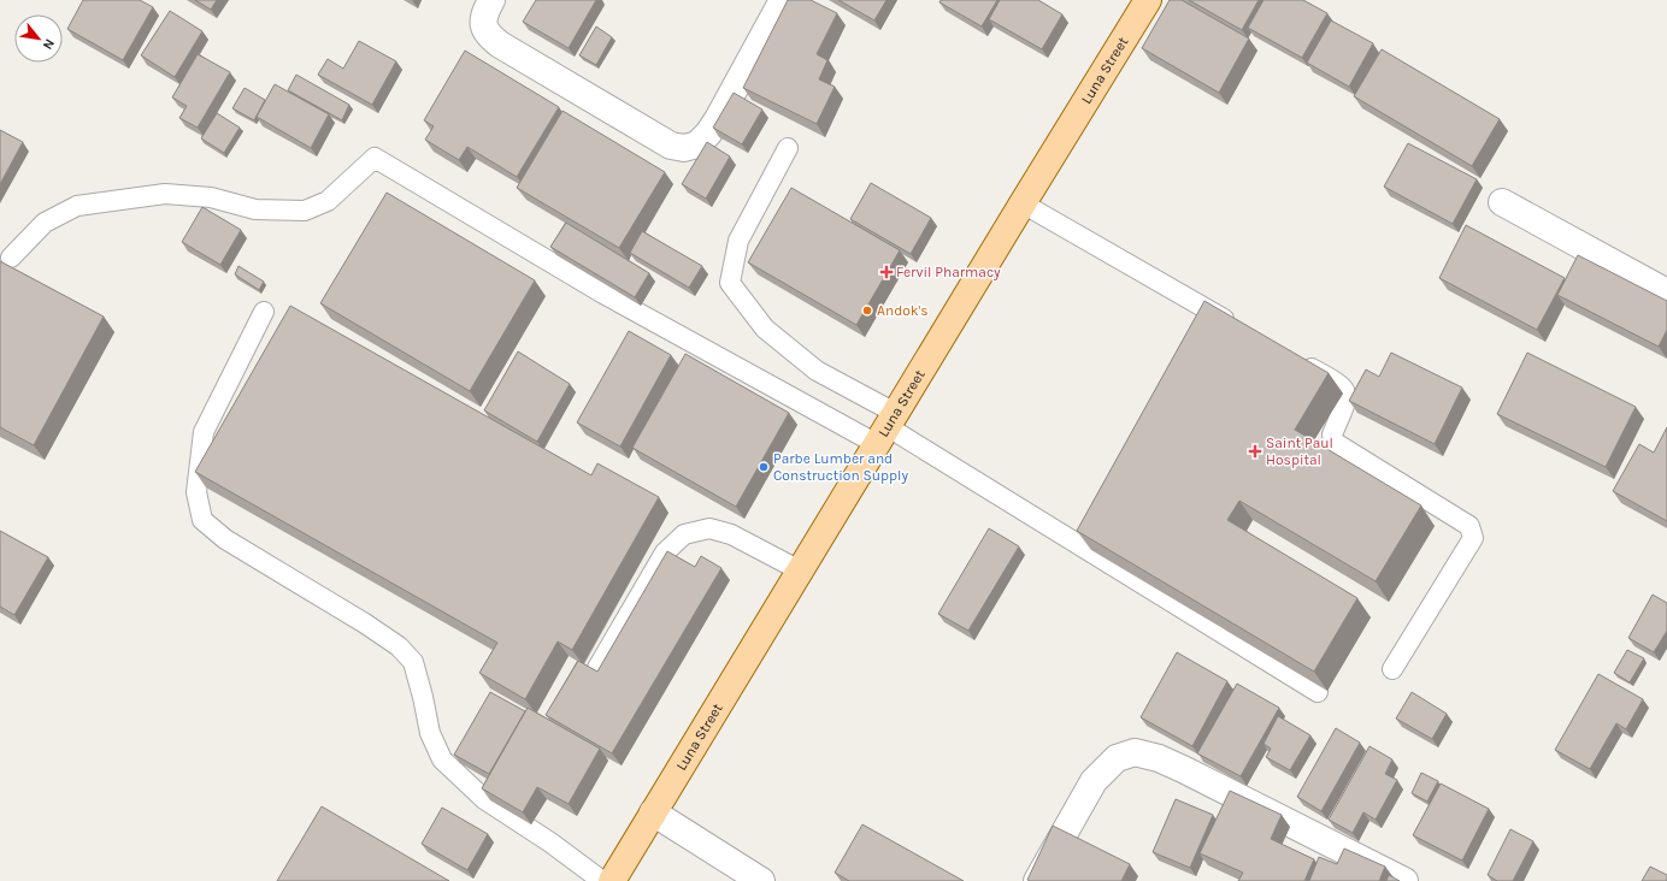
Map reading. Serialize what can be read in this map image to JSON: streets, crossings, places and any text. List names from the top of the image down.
{
  "streets": {
    "main road": ["Luna Street"]
  },
  "places": {
    "health": ["Fervil Pharmacy", "Saint Paul Hospital"],
    "other": ["Andok's", "Parbe Lumber and Construction Supply"]
  },
  "north": "bottom right"
}
